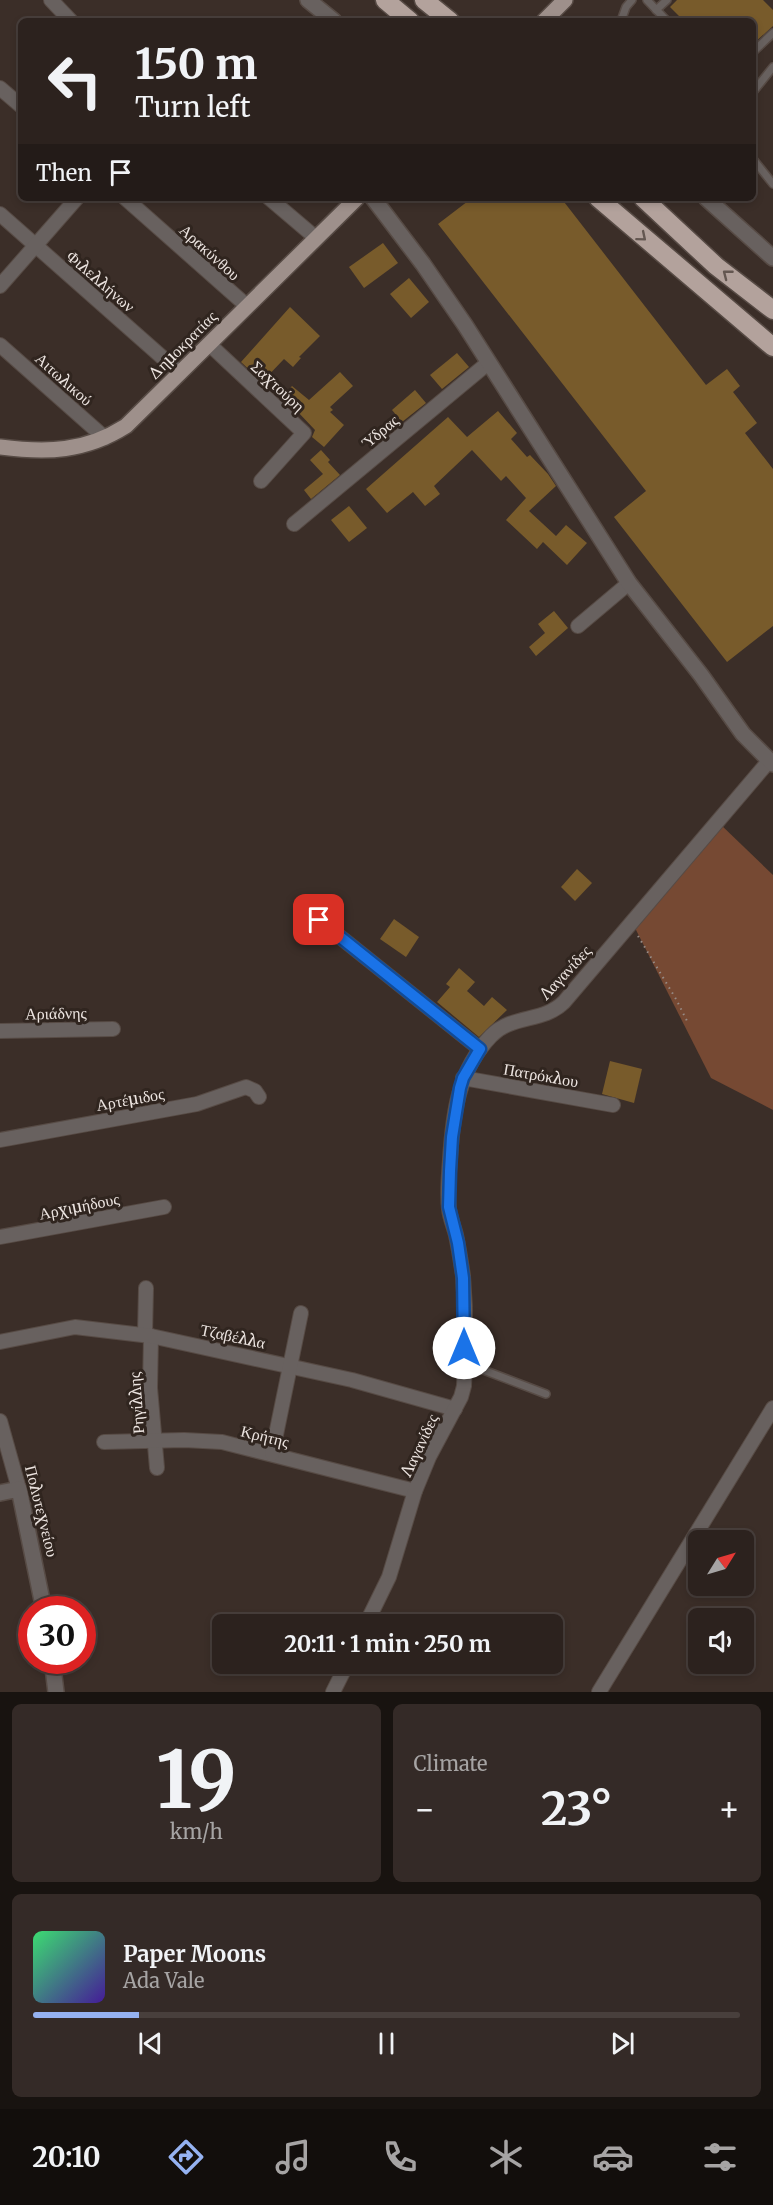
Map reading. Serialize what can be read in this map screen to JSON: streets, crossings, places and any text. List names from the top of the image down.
{
  "streets": {
    "main road": ["Δημοκρατίας"],
    "street": [
      "Αρακύνθου",
      "Φιλελλήνων",
      "Αιτωλικού",
      "Σαχτούρη",
      "Ύδρας",
      "Λαγανίδες",
      "Αριάδνης",
      "Πατρόκλου",
      "Αρτέμιδος",
      "Αρχιμήδους",
      "Τζαβέλλα",
      "Ρηγίλλης",
      "Κρήτης",
      "Πολυτεχνείου"
    ]
  },
  "crossings": [
    ["Αρακύνθου", "Δημοκρατίας"],
    ["Φιλελλήνων", "Δημοκρατίας"],
    ["Δημοκρατίας", "Αιτωλικού"],
    ["Δημοκρατίας", "Σαχτούρη"],
    ["Λαγανίδες", "Πατρόκλου"],
    ["Λαγανίδες", "Τζαβέλλα"],
    ["Λαγανίδες", "Κρήτης"],
    ["Τζαβέλλα", "Ρηγίλλης"],
    ["Ρηγίλλης", "Κρήτης"]
  ],
  "north": "top right",
  "page": {
    "turn": ["150 m", "Turn left"],
    "then": "Then",
    "limit": "30",
    "trip": "20:11 · 1 min · 250 m",
    "tile": [
      ["19", "km/h"],
      "Climate"
    ],
    "heat": ["−", "23°", "+"],
    "song": ["Paper Moons", "Ada Vale"],
    "tabs": "20:10"
  }
}
